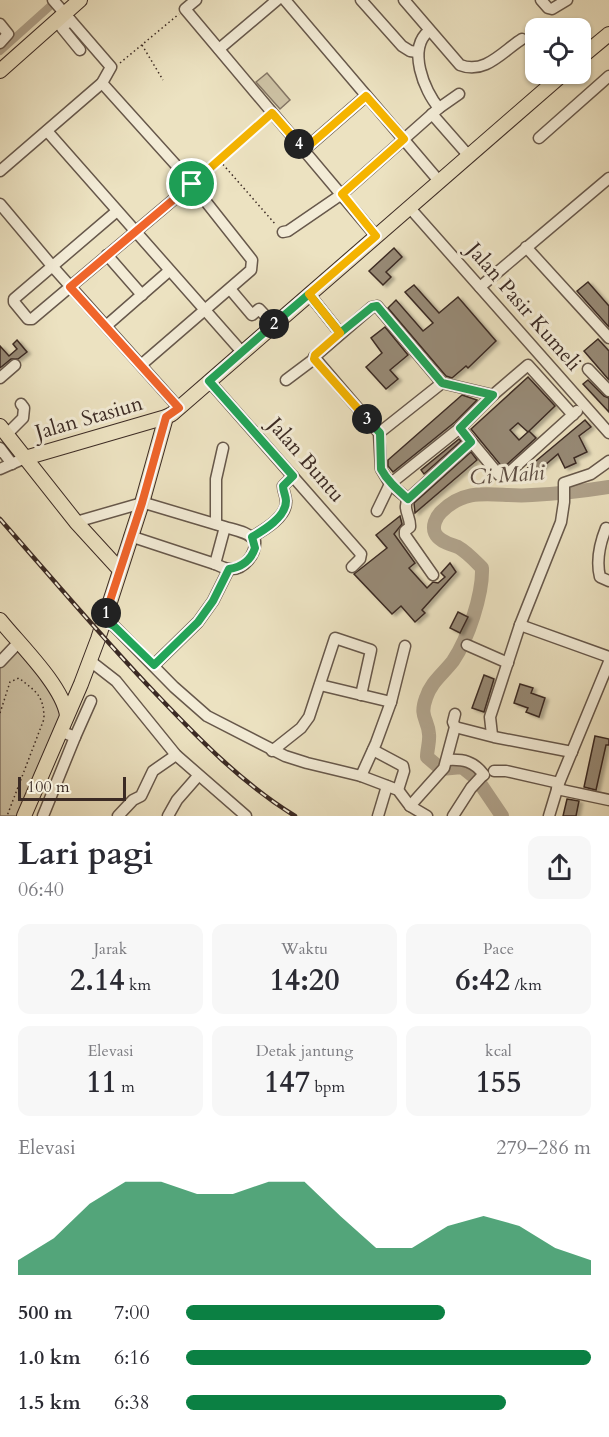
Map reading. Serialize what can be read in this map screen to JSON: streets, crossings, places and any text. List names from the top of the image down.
{
  "streets": {
    "main road": ["Jalan Stasiun"],
    "street": ["Jalan Pasir Kumeli", "Jalan Buntu"]
  },
  "crossings": [
    ["Jalan Pasir Kumeli", "Jalan Stasiun"],
    ["Jalan Stasiun", "Jalan Buntu"]
  ],
  "water": ["Ci Mahi"],
  "scale_bar": "100 m",
  "page": {
    "pins": [
      "4",
      "2",
      "3",
      "1"
    ],
    "scale": "100 m",
    "heading": ["Lari pagi", "06:40"],
    "stats": [
      ["Jarak", "2.14 km"],
      ["Waktu", "14:20"],
      ["Pace", "6:42 /km"],
      ["Elevasi", "11 m"],
      ["Detak jantung", "147 bpm"],
      ["kcal", "155"]
    ],
    "chart": ["Elevasi", "279–286 m"],
    "list": [
      {
        "name": "500 m",
        "note": "7:00"
      },
      {
        "name": "1.0 km",
        "note": "6:16"
      },
      {
        "name": "1.5 km",
        "note": "6:38"
      }
    ]
  }
}
